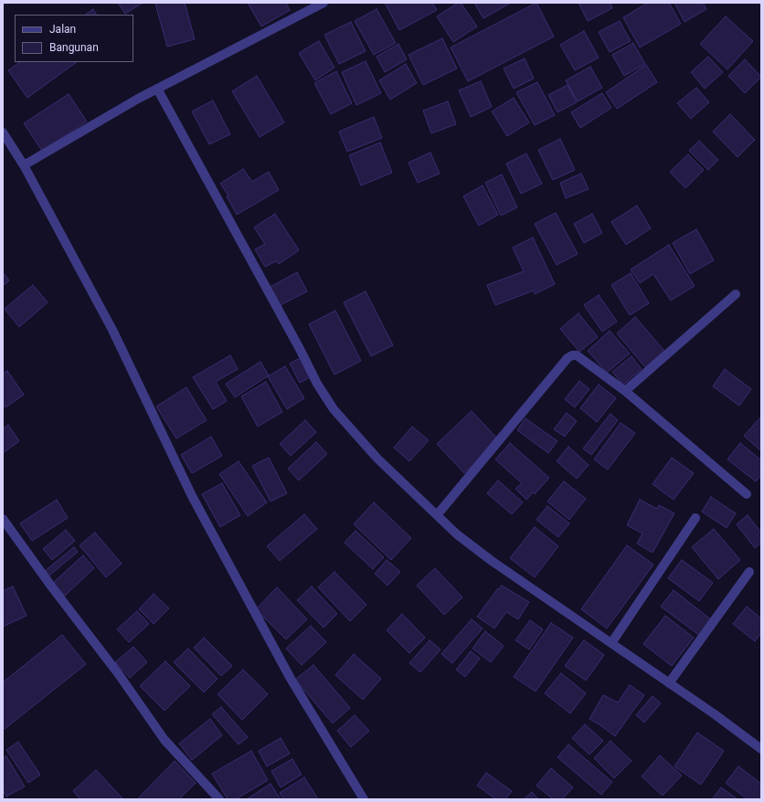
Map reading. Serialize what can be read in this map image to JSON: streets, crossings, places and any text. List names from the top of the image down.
{
  "legend": ["Jalan", "Bangunan"]
}
